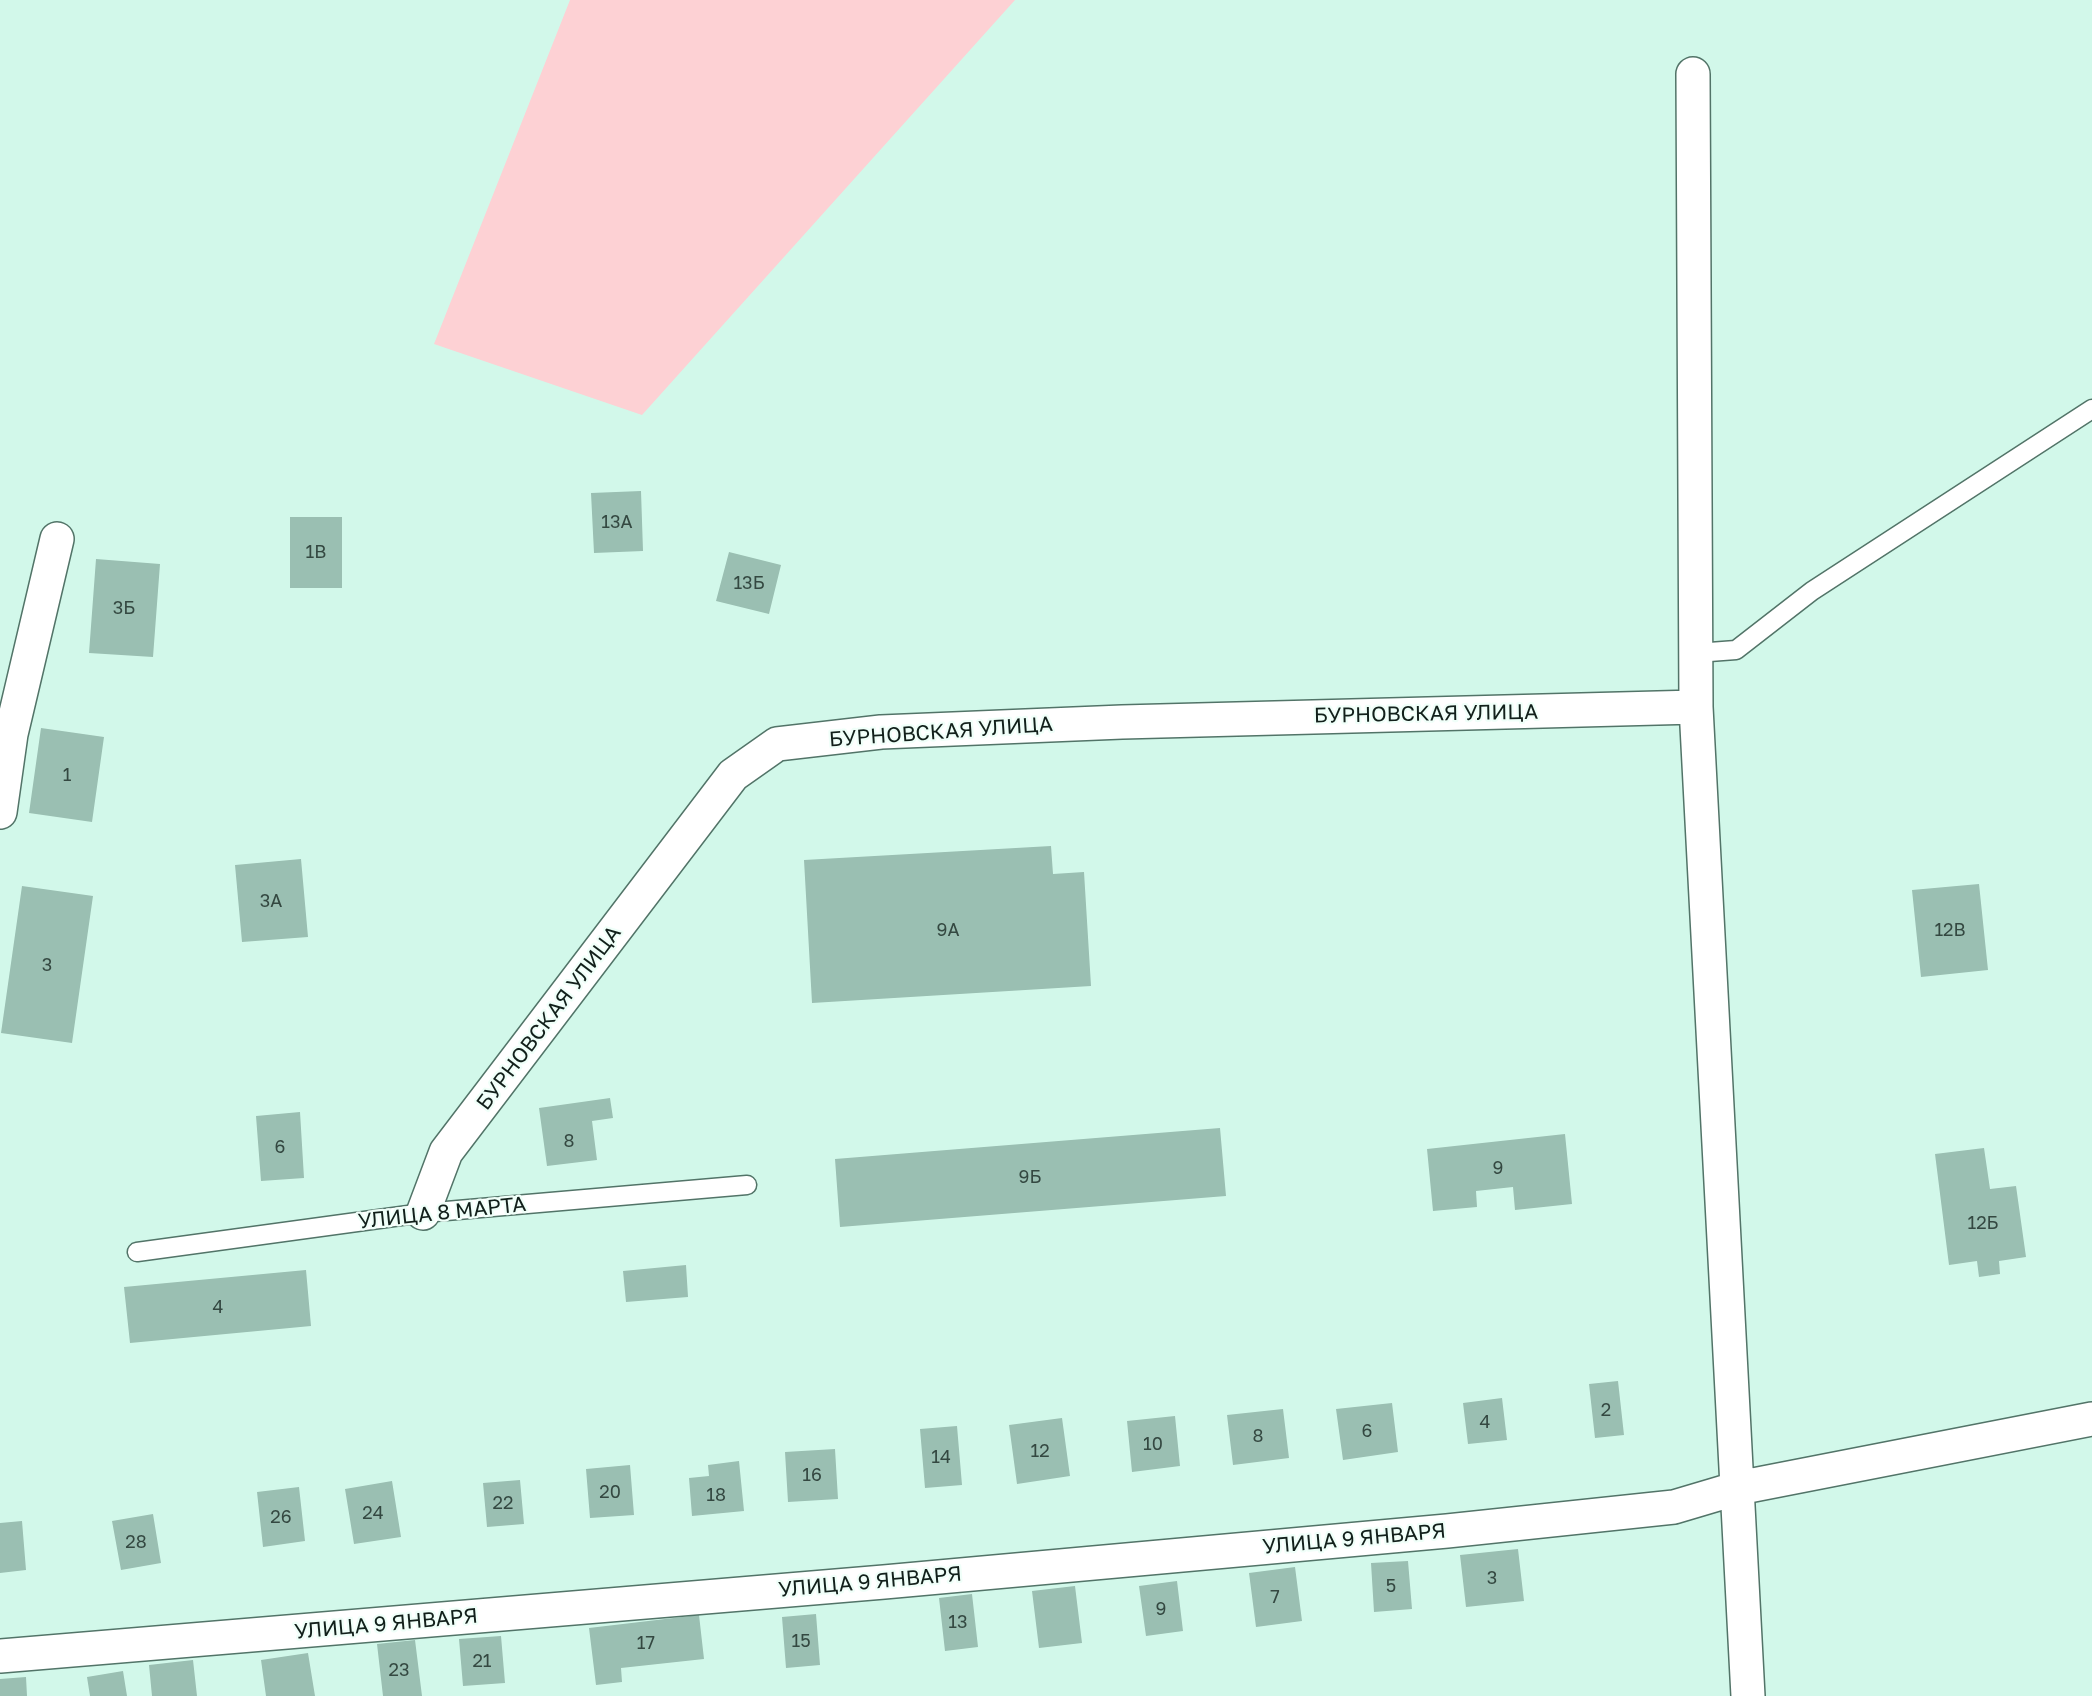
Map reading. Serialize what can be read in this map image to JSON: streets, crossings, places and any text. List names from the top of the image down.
{
  "streets": {
    "street": ["БУРНОВСКАЯ УЛИЦА", "УЛИЦА 9 ЯНВАРЯ"],
    "lane": ["УЛИЦА 8 МАРТА"]
  },
  "crossings": [
    ["БУРНОВСКАЯ УЛИЦА", "УЛИЦА 8 МАРТА"]
  ],
  "house_numbers": [
    "13А",
    "1В",
    "13Б",
    "3Б",
    "1",
    "3А",
    "9А",
    "12В",
    "3",
    "8",
    "6",
    "9",
    "9Б",
    "12Б",
    "4",
    "2",
    "4",
    "6",
    "8",
    "10",
    "12",
    "14",
    "16",
    "20",
    "18",
    "22",
    "24",
    "26",
    "28",
    "3",
    "5",
    "7",
    "9",
    "13",
    "15",
    "17",
    "21",
    "23"
  ]
}
